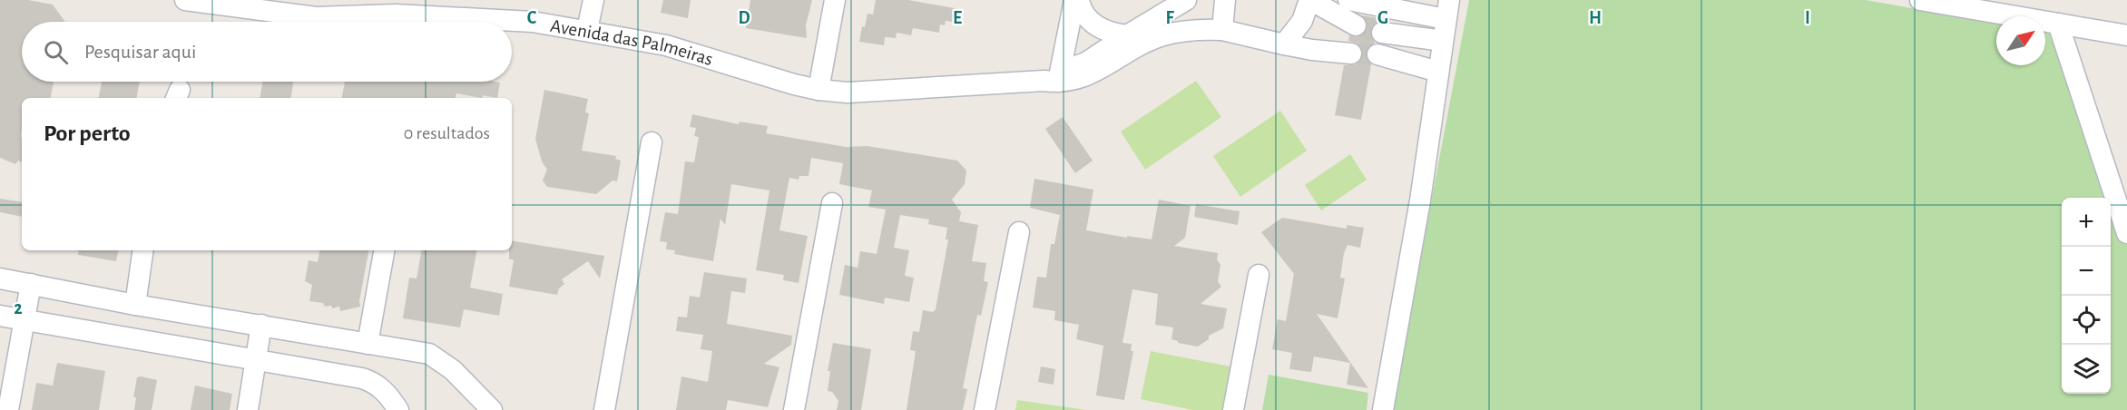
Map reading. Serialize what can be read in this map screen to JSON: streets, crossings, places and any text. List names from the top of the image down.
{
  "streets": {
    "street": ["Avenida das Palmeiras"]
  },
  "north": "top right",
  "page": {
    "search": "Pesquisar aqui",
    "heading": ["Por perto", "0 resultados"],
    "map_buttons": ["+", "−"]
  },
  "grid": {
    "columns": [
      "C",
      "D",
      "E",
      "F",
      "G",
      "H",
      "I"
    ],
    "rows": ["2"]
  }
}
